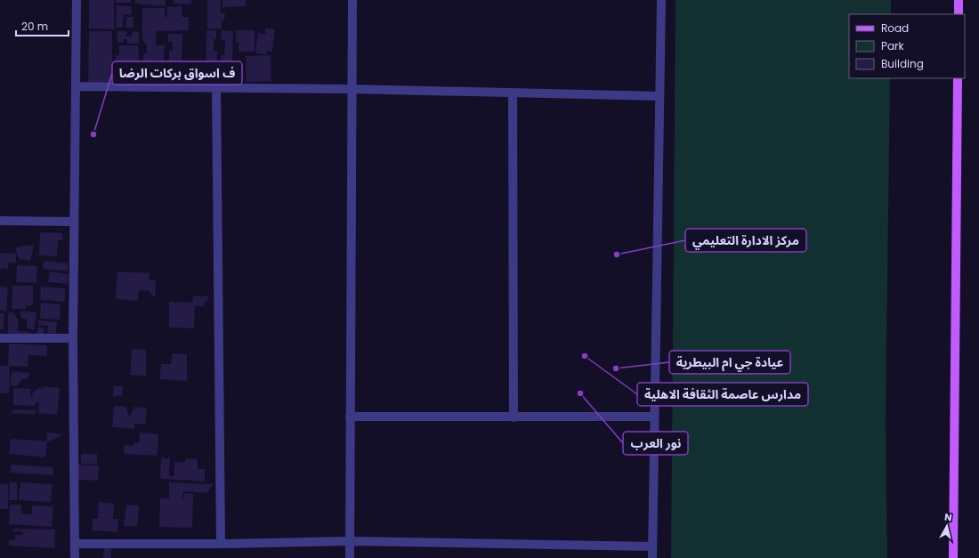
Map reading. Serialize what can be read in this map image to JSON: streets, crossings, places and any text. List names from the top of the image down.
{
  "places": [
    "ف اسواق بركات الرضا",
    "مركز الادارة التعليمي",
    "مدارس عاصمة الثقافة الاهلية",
    "عيادة جي ام البيطرية",
    "نور العرب"
  ],
  "legend": ["Road", "Park", "Building"],
  "scale_bar": "20 m",
  "north": "top"
}
